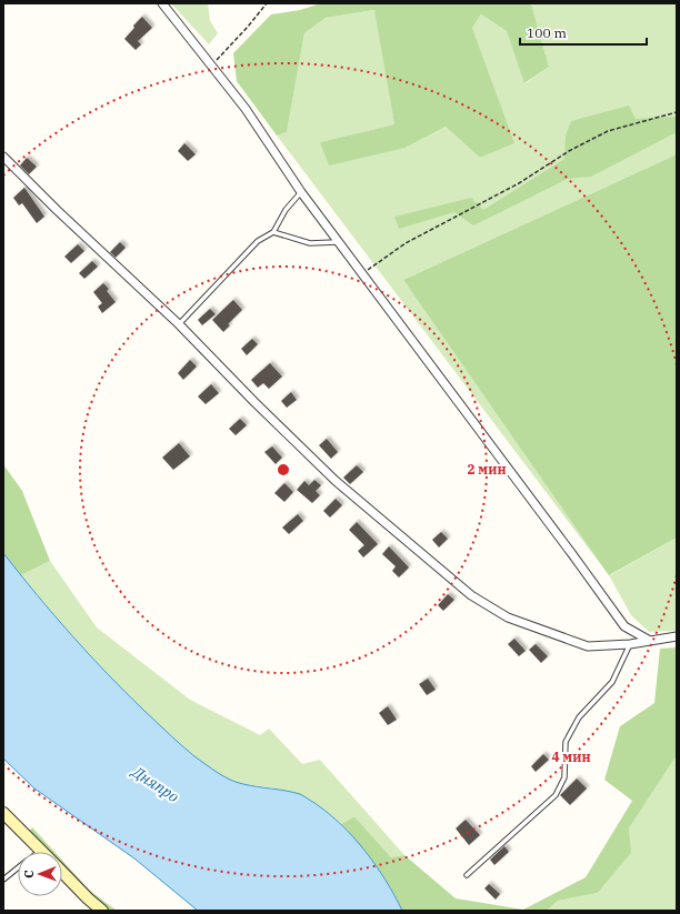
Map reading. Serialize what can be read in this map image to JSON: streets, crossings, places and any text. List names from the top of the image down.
{
  "water": ["Дняпро"],
  "scale_bar": "100 m",
  "north": "left",
  "rings": ["2 мин", "4 мин"]
}
